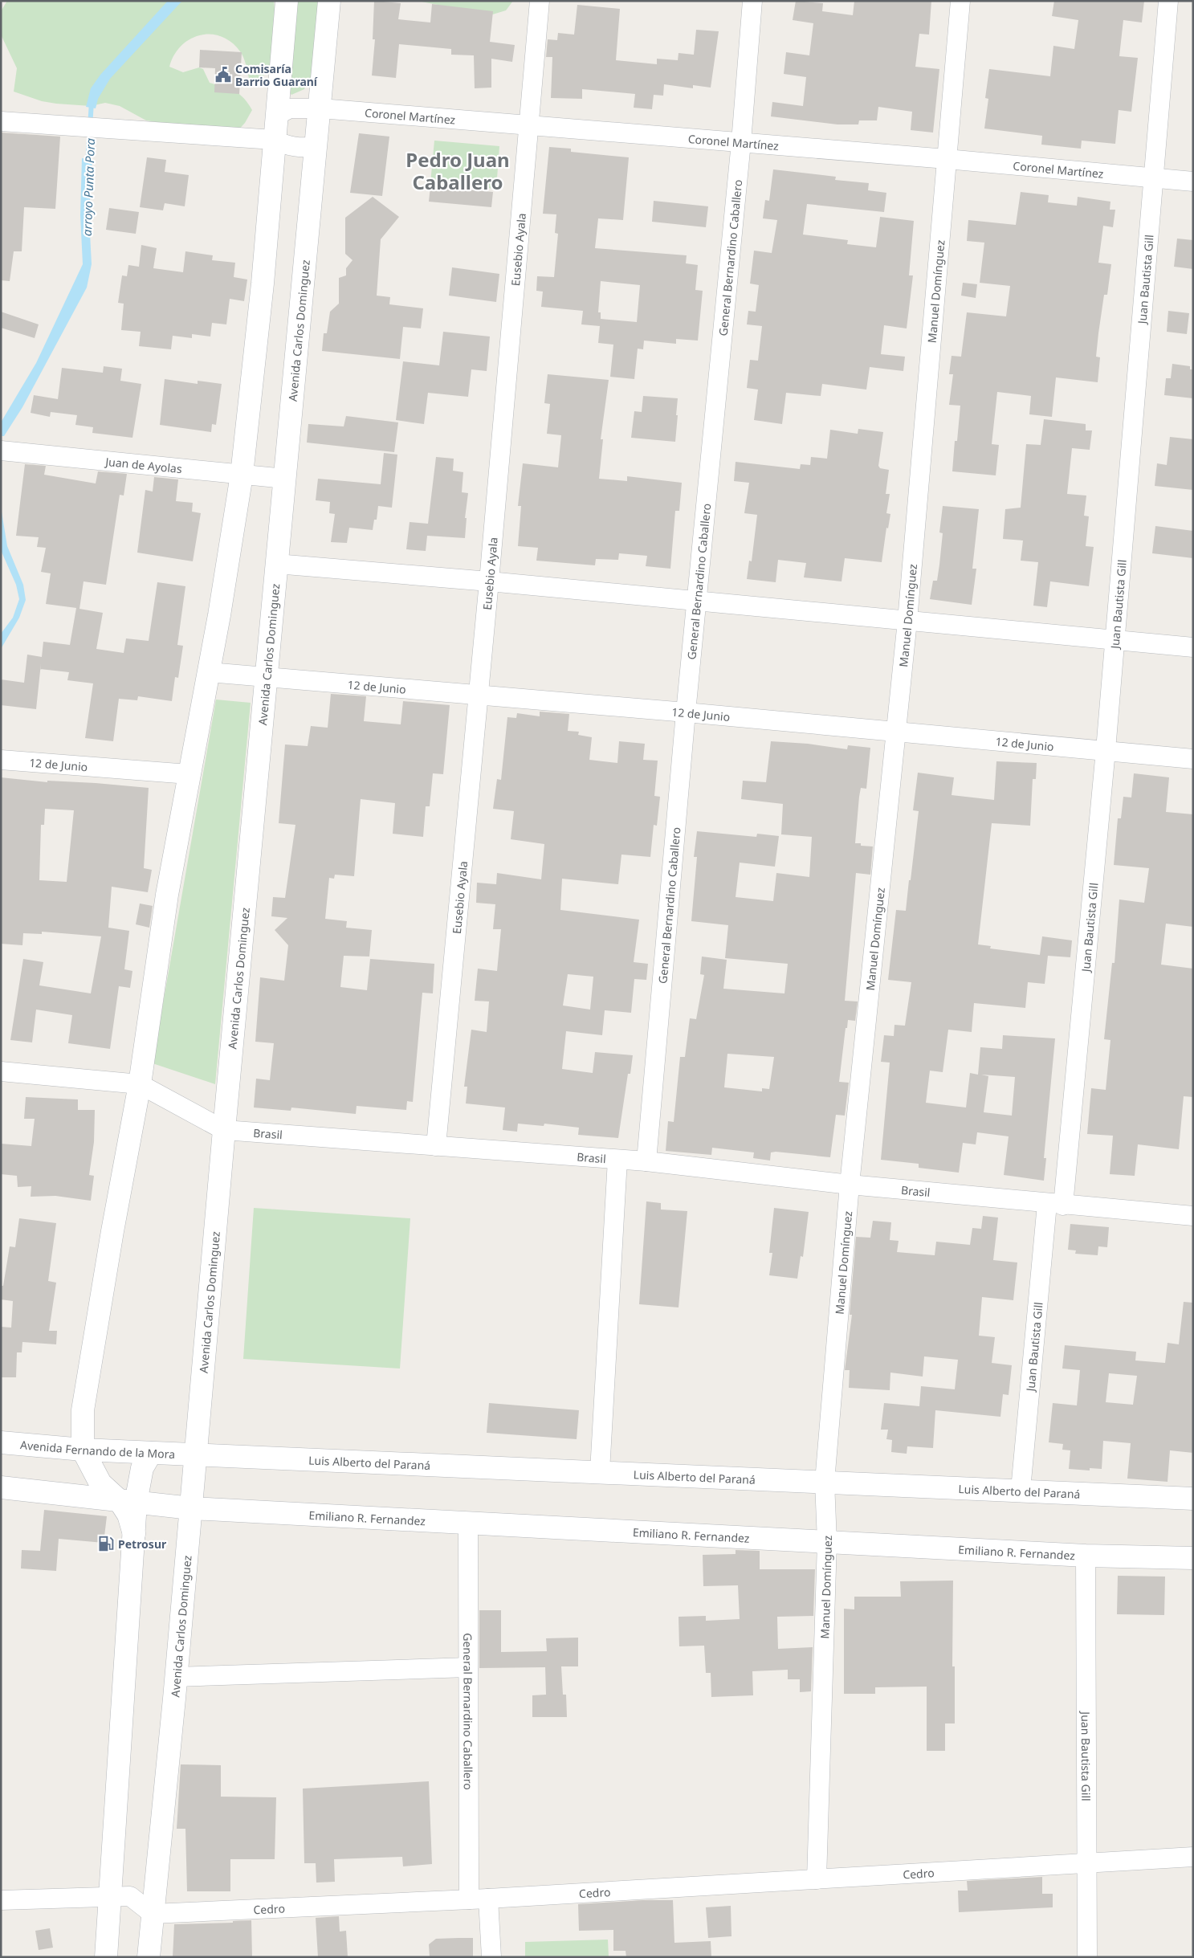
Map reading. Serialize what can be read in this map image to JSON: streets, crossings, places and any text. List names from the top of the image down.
{
  "streets": {
    "main road": [
      "Avenida Carlos Dominguez",
      "Avenida Fernando de la Mora",
      "Luis Alberto del Paraná",
      "Emiliano R. Fernandez"
    ],
    "street": [
      "Coronel Martínez",
      "Eusebio Ayala",
      "General Bernardino Caballero",
      "Juan Bautista Gill",
      "Manuel Domínguez",
      "Juan de Ayolas",
      "12 de Junio",
      "Brasil",
      "Cedro"
    ]
  },
  "crossings": [
    ["Coronel Martínez", "Eusebio Ayala"],
    ["Coronel Martínez", "General Bernardino Caballero"],
    ["Coronel Martínez", "Juan Bautista Gill"],
    ["Coronel Martínez", "Manuel Domínguez"],
    ["Coronel Martínez", "Avenida Carlos Dominguez"],
    ["Eusebio Ayala", "12 de Junio"],
    ["Eusebio Ayala", "Brasil"],
    ["General Bernardino Caballero", "12 de Junio"],
    ["General Bernardino Caballero", "Brasil"],
    ["General Bernardino Caballero", "Emiliano R. Fernandez"],
    ["General Bernardino Caballero", "Cedro"],
    ["Juan Bautista Gill", "12 de Junio"],
    ["Juan Bautista Gill", "Brasil"],
    ["Juan Bautista Gill", "Luis Alberto del Paraná"],
    ["Juan Bautista Gill", "Emiliano R. Fernandez"],
    ["Juan Bautista Gill", "Cedro"],
    ["Manuel Domínguez", "12 de Junio"],
    ["Manuel Domínguez", "Brasil"],
    ["Manuel Domínguez", "Luis Alberto del Paraná"],
    ["Manuel Domínguez", "Emiliano R. Fernandez"],
    ["Manuel Domínguez", "Cedro"],
    ["Avenida Carlos Dominguez", "Juan de Ayolas"],
    ["Avenida Carlos Dominguez", "12 de Junio"],
    ["Avenida Carlos Dominguez", "Brasil"],
    ["Avenida Carlos Dominguez", "Avenida Fernando de la Mora"],
    ["Avenida Carlos Dominguez", "Luis Alberto del Paraná"],
    ["Avenida Carlos Dominguez", "Emiliano R. Fernandez"],
    ["Avenida Carlos Dominguez", "Cedro"],
    ["Avenida Fernando de la Mora", "Luis Alberto del Paraná"]
  ],
  "districts": ["Pedro Juan Caballero"],
  "water": ["arroyo Punta Pora"],
  "places": {
    "public building": ["Comisaría Barrio Guaraní"],
    "fuel station": ["Petrosur"]
  }
}
